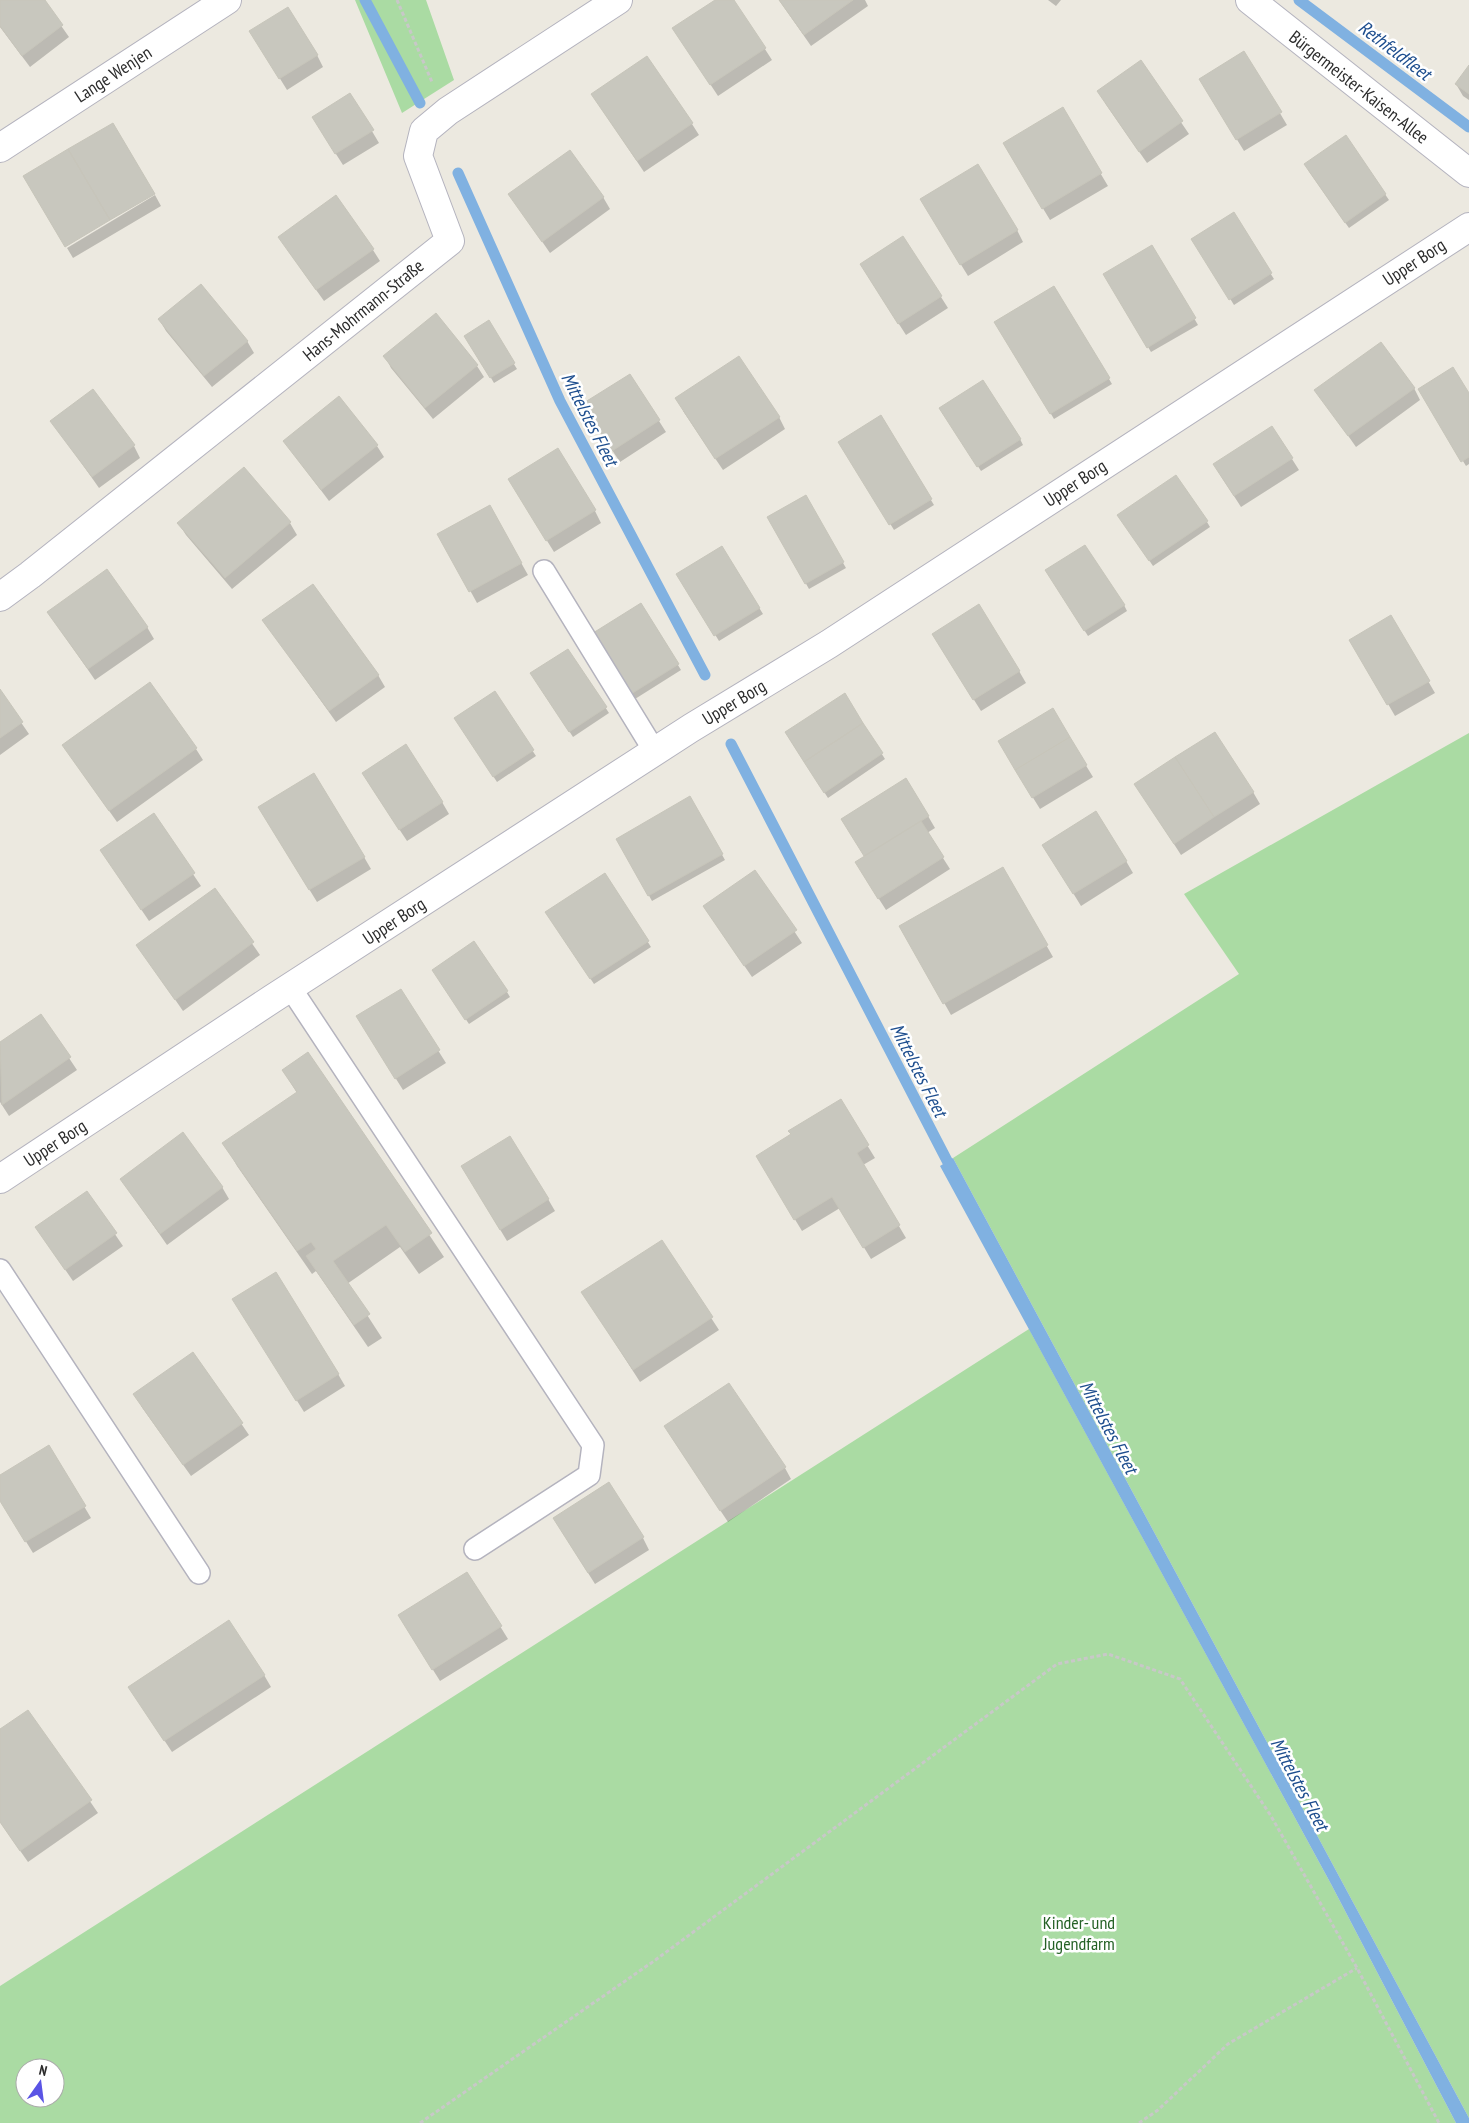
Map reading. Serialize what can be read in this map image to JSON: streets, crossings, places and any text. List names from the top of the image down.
{
  "streets": {
    "street": [
      "Lange Wenjen",
      "Bürgermeister-Kaisen-Allee",
      "Upper Borg",
      "Hans-Mohrmann-Straße"
    ]
  },
  "water": ["Rethfeldfleet", "Mittelstes Fleet"],
  "parks": ["Kinder- und Jugendfarm"],
  "north": "top"
}
